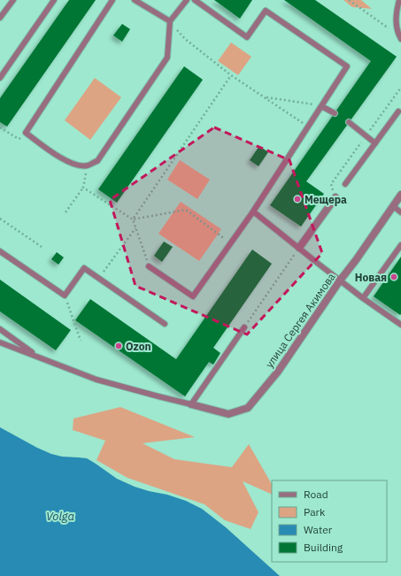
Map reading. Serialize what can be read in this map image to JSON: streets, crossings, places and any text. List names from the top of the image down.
{
  "streets": {
    "street": ["улица Сергея Акимова"]
  },
  "water": ["Volga"],
  "places": ["Мещера", "Новая", "Ozon"],
  "legend": [
    "Road",
    "Park",
    "Water",
    "Building"
  ]
}
